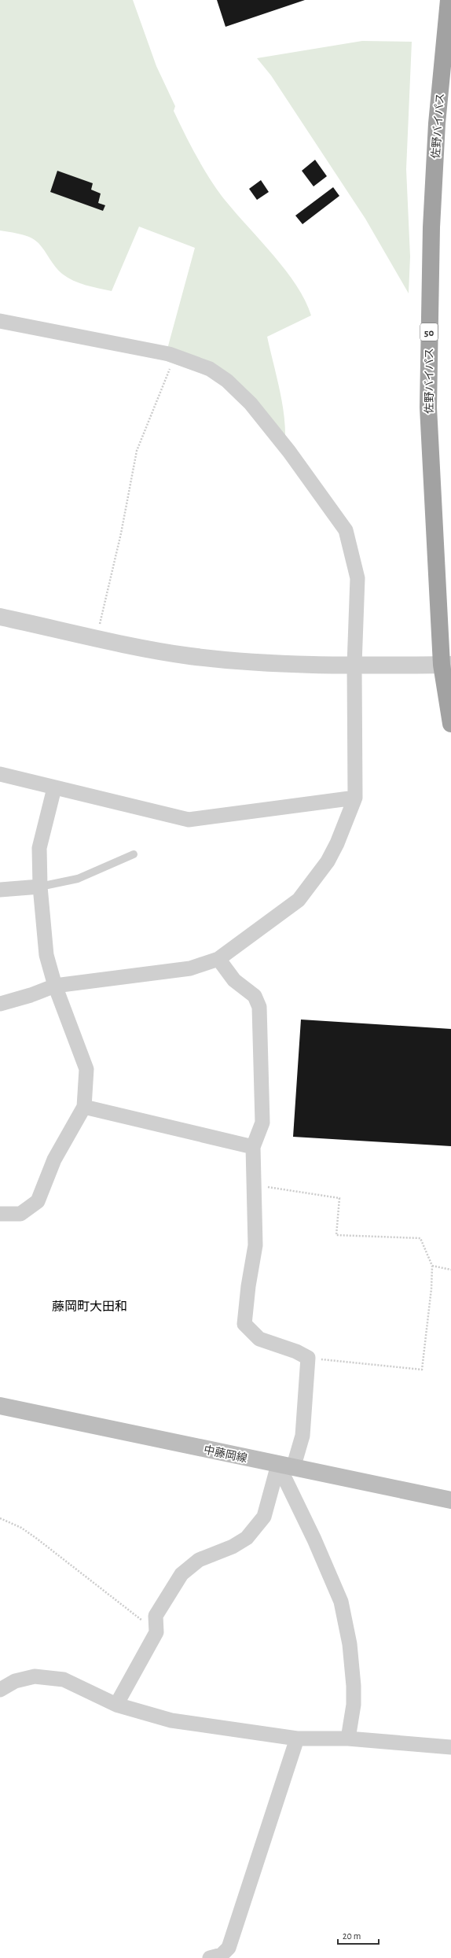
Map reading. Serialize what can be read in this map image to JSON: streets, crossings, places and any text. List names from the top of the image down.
{
  "streets": {
    "highway": ["佐野バイパス", "50"],
    "main road": ["中藤岡線"]
  },
  "districts": ["藤岡町大田和"],
  "scale_bar": "20 m"
}
